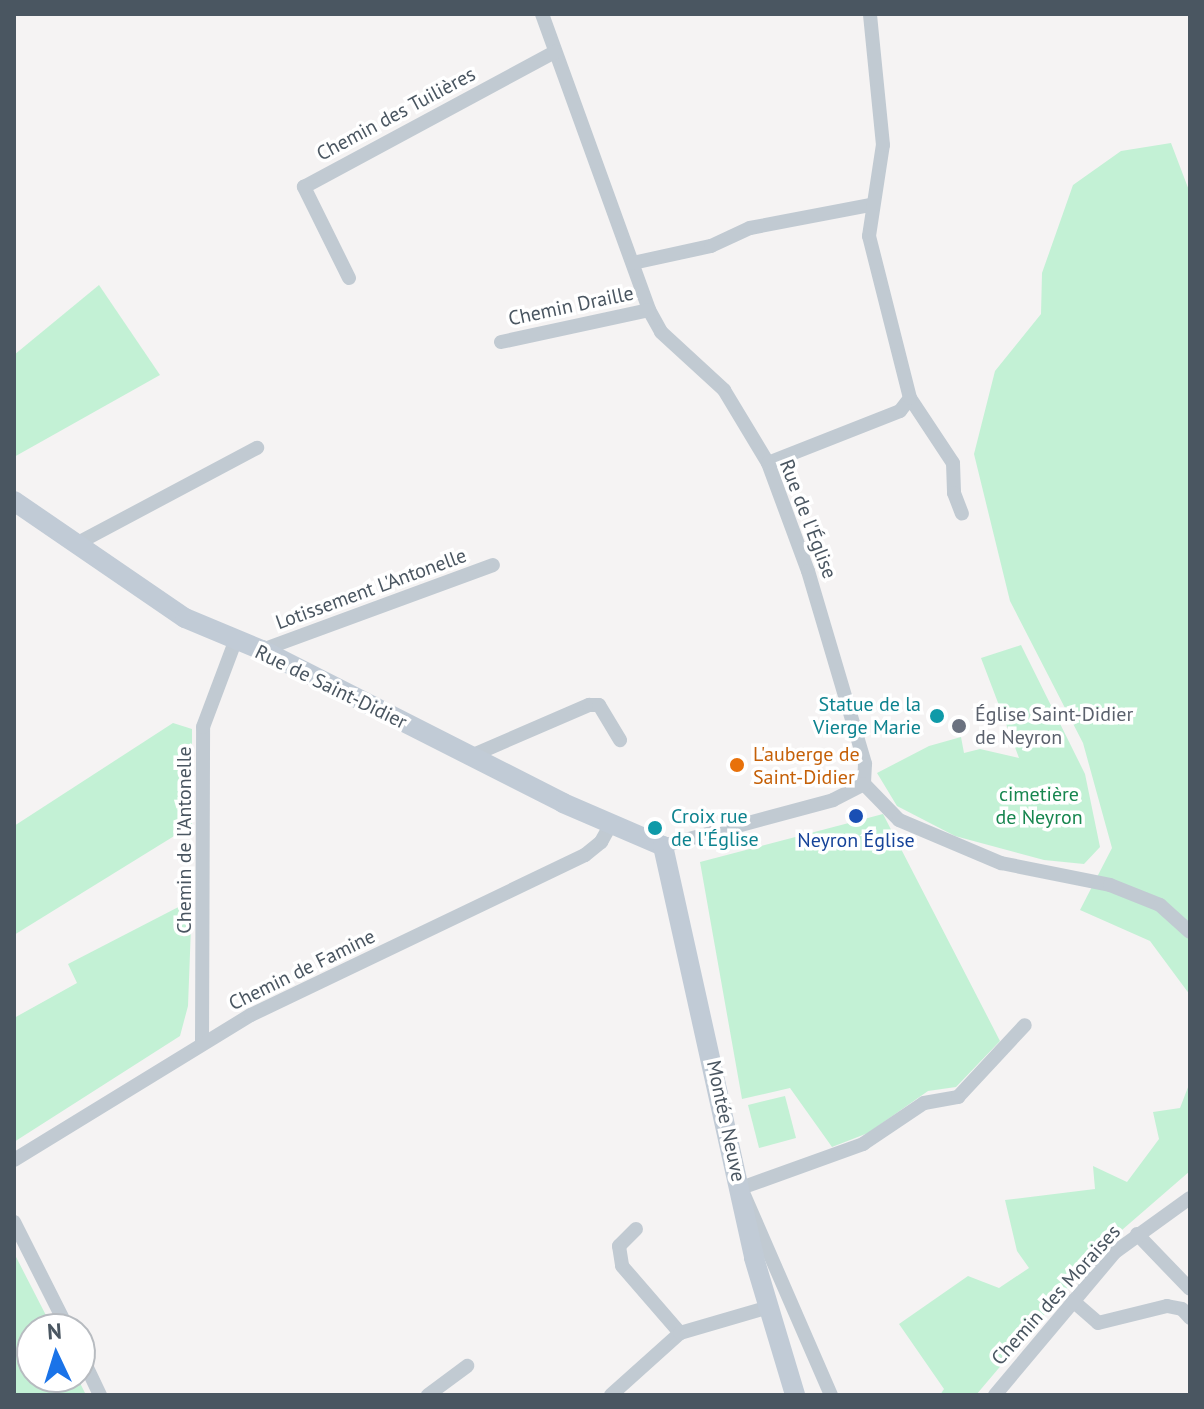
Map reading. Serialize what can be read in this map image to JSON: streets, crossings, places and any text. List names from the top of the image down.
{
  "streets": {
    "street": [
      "Chemin des Tuilières",
      "Chemin Draille",
      "Rue de l'Église",
      "Lotissement L'Antonelle",
      "Rue de Saint-Didier",
      "Chemin de l'Antonelle",
      "Chemin de Famine",
      "Montée Neuve",
      "Chemin des Moraises"
    ]
  },
  "crossings": [
    ["Chemin des Tuilières", "Rue de l'Église"],
    ["Chemin Draille", "Rue de l'Église"],
    ["Lotissement L'Antonelle", "Rue de Saint-Didier"],
    ["Rue de Saint-Didier", "Chemin de l'Antonelle"],
    ["Rue de Saint-Didier", "Chemin de Famine"],
    ["Rue de Saint-Didier", "Montée Neuve"],
    ["Chemin de l'Antonelle", "Chemin de Famine"]
  ],
  "parks": ["cimetière de Neyron"],
  "places": [
    "Statue de la Vierge Marie",
    "Église Saint-Didier de Neyron",
    "L'auberge de Saint-Didier",
    "Neyron Église",
    "Croix rue de l'Église"
  ],
  "north": "top"
}
